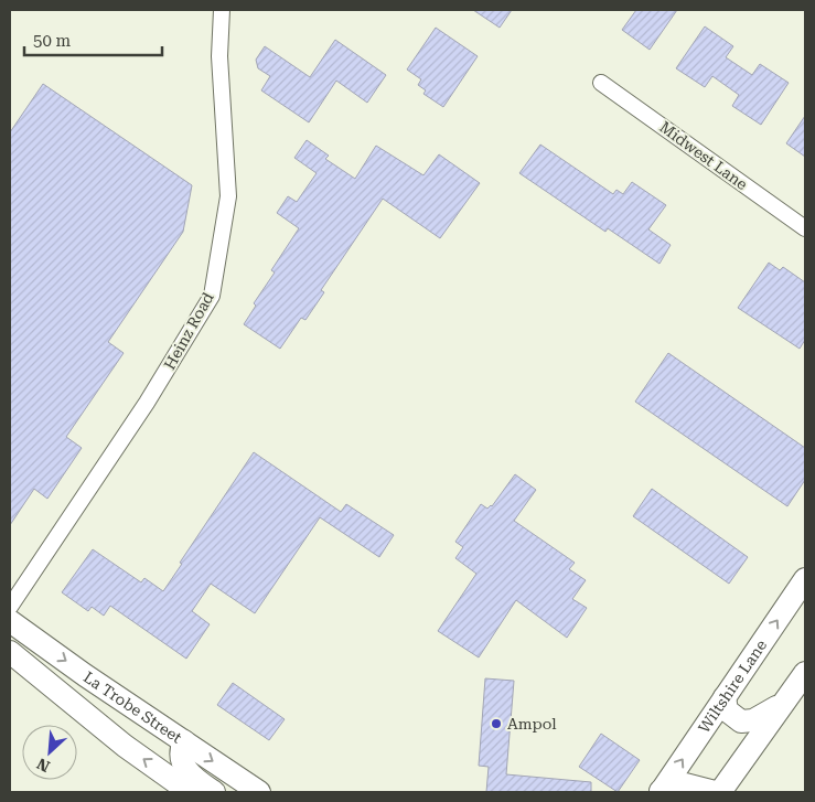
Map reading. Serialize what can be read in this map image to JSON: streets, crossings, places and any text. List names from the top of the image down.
{
  "streets": {
    "main road": ["Wiltshire Lane", "La Trobe Street"],
    "street": ["Midwest Lane", "Heinz Road"]
  },
  "places": ["Ampol"],
  "scale_bar": "50 m",
  "north": "bottom left"
}
